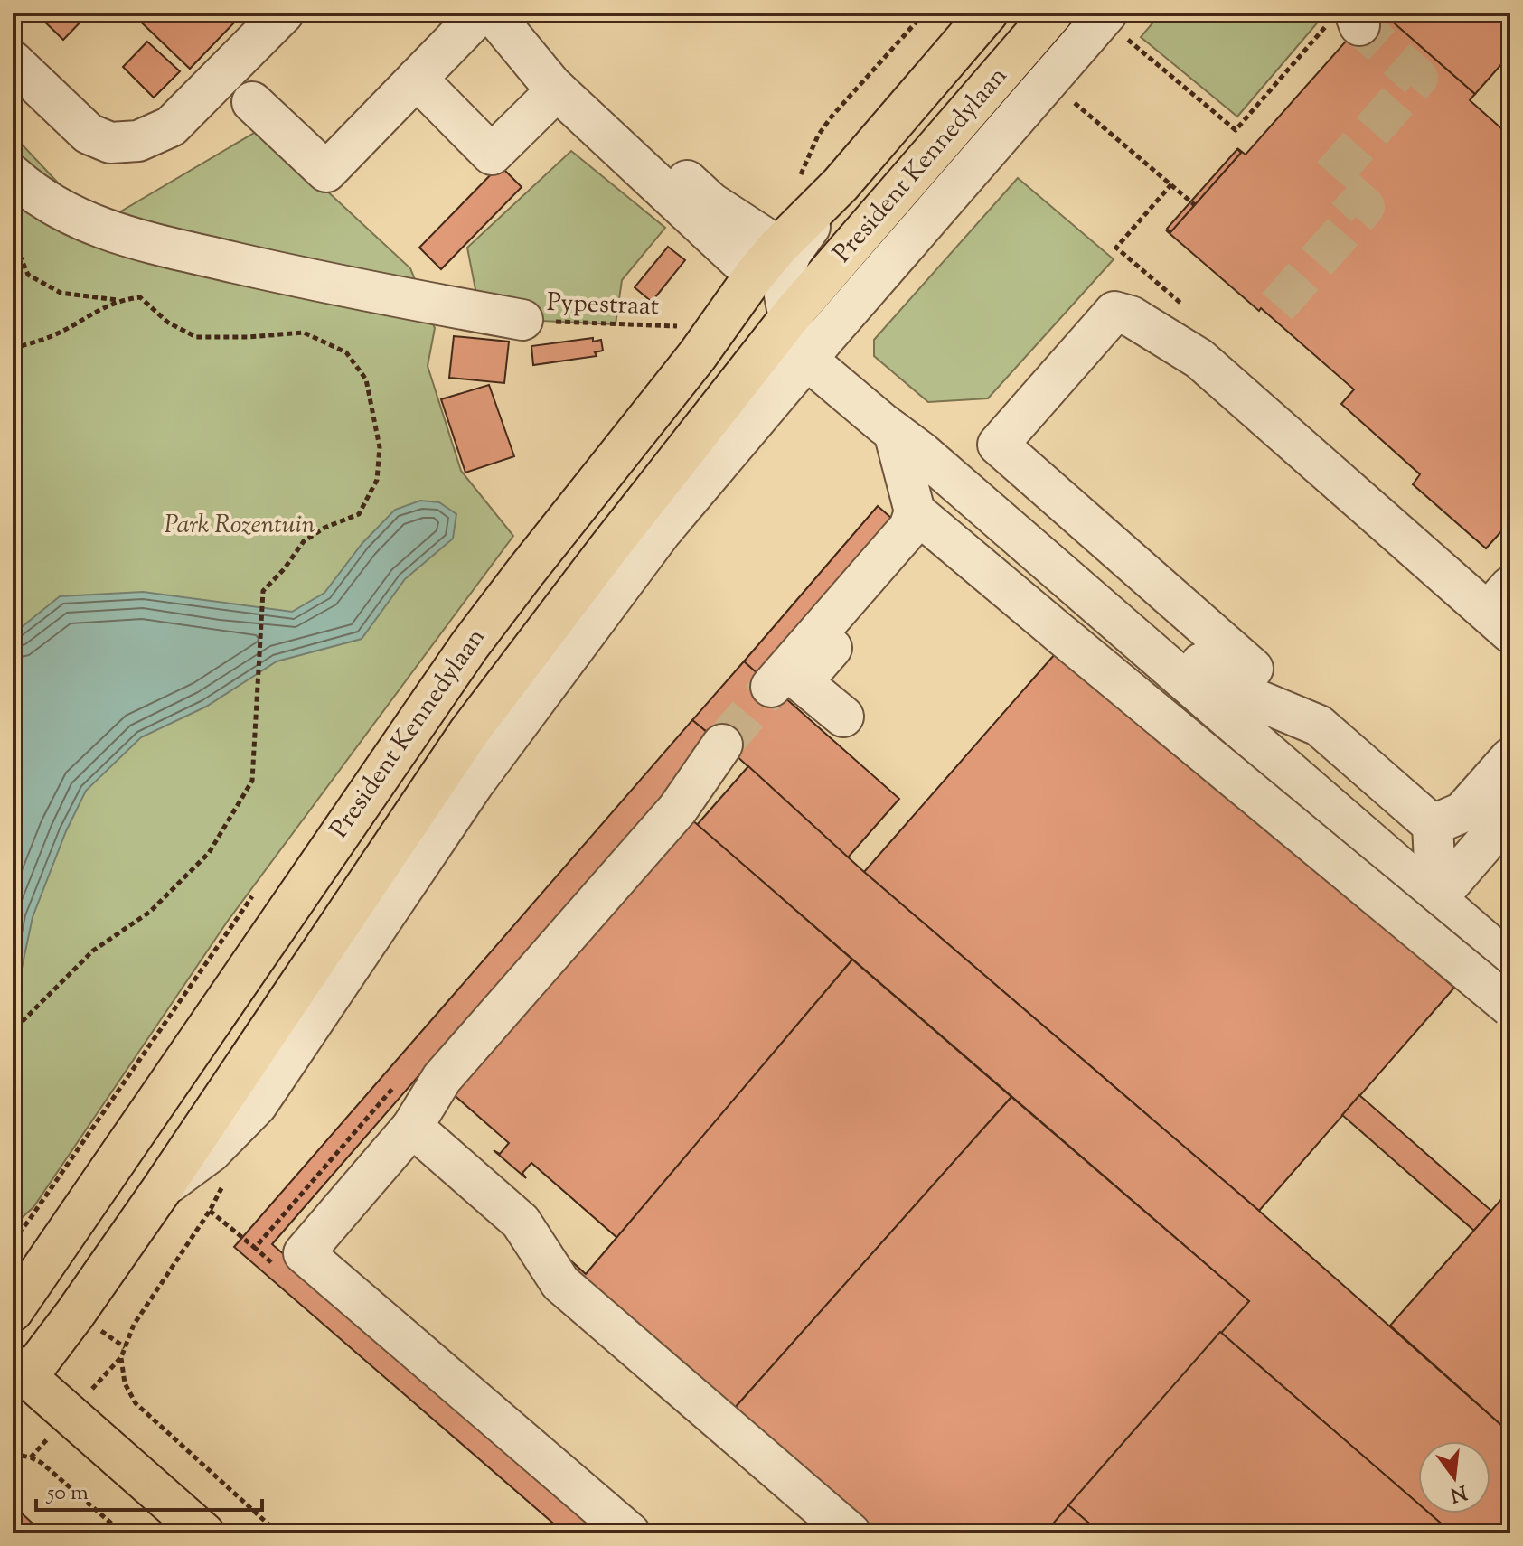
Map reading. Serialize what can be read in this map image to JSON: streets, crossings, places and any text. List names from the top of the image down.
{
  "streets": {
    "main road": ["President Kennedylaan"],
    "path": ["Pypestraat"]
  },
  "parks": ["Park Rozentuin"],
  "scale_bar": "50 m",
  "north": "bottom"
}
